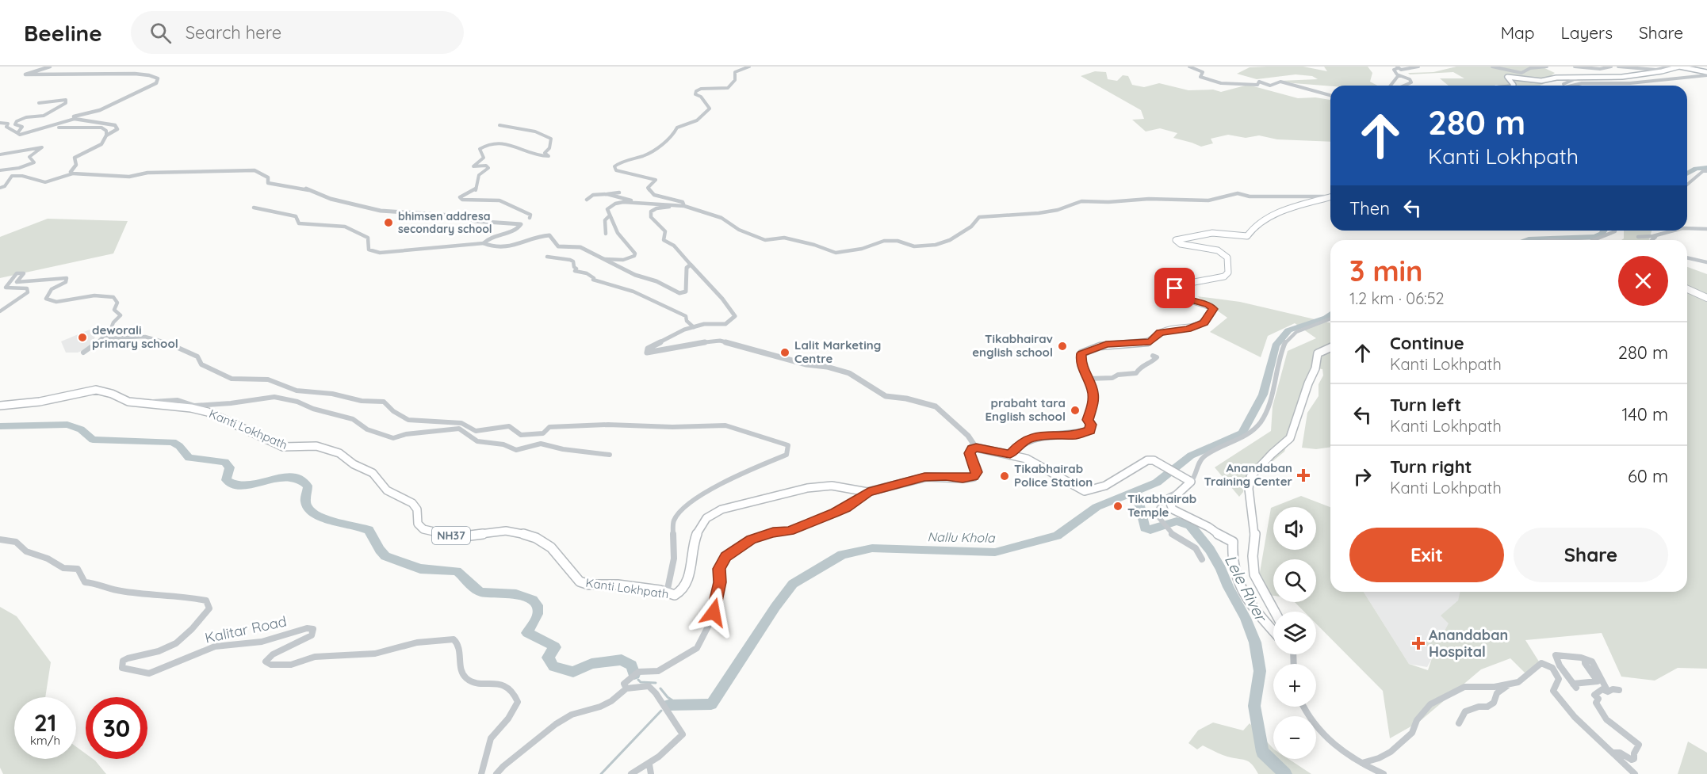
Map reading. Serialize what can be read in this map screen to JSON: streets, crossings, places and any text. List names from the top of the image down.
{
  "streets": {
    "main road": ["Kanti Lokhpath", "NH37"],
    "street": ["Kalitar Road"]
  },
  "water": ["Nallu Khola", "Lele River"],
  "places": {
    "other": [
      "bhimsen addresa secondary school",
      "deworali primary school",
      "Tikabhairav english school",
      "Lalit Marketing Centre",
      "prabaht tara English school",
      "Tikabhairab Police Station",
      "Tikabhairab Temple"
    ],
    "health": ["Anandaban Training Center", "Anandaban Hospital"]
  },
  "page": {
    "header": "Beeline",
    "search": "Search here",
    "nav": ["Map", "Layers", "Share"],
    "turn": ["280 m", "Kanti Lokhpath"],
    "then": "Then",
    "heading": ["3 min", "1.2 km · 06:52"],
    "list": [
      {
        "name": "Continue",
        "note": "Kanti Lokhpath",
        "value": "280 m"
      },
      {
        "name": "Turn left",
        "note": "Kanti Lokhpath",
        "value": "140 m"
      },
      {
        "name": "Turn right",
        "note": "Kanti Lokhpath",
        "value": "60 m"
      }
    ],
    "map_buttons": ["+", "−"],
    "buttons": ["Exit", "Share"],
    "speed": "21 km/h",
    "limit": "30"
  }
}
